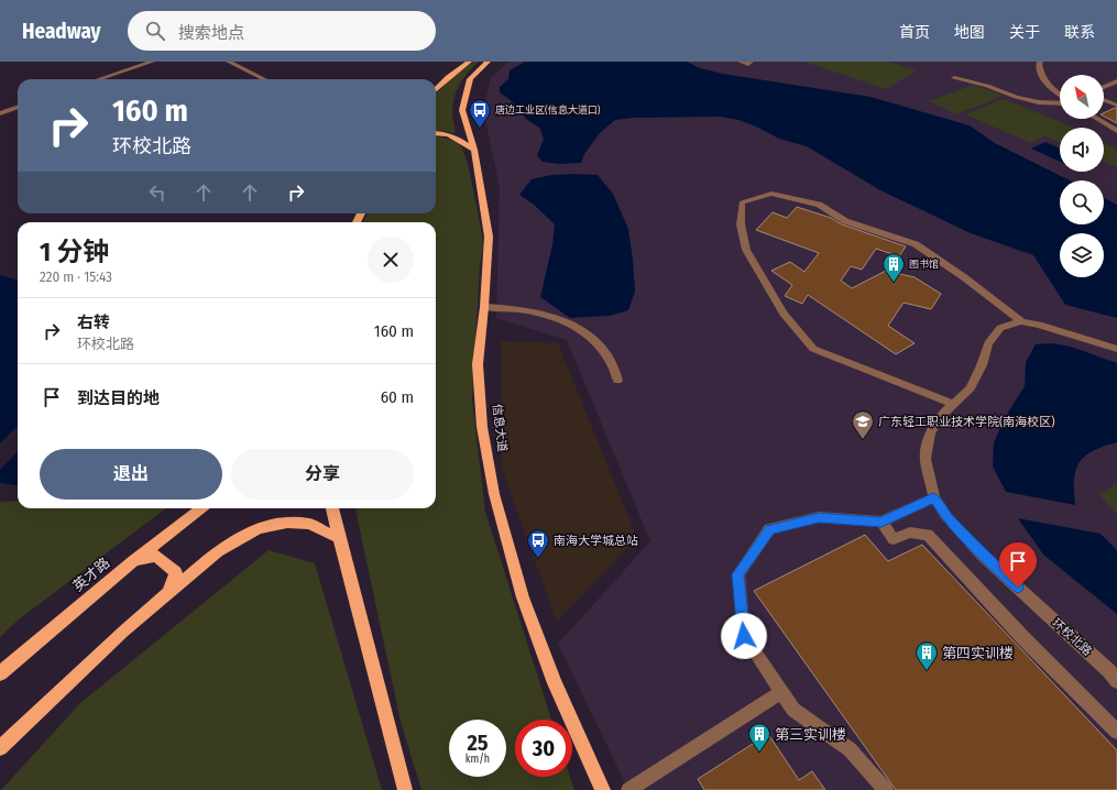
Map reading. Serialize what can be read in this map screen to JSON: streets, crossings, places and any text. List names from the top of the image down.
{
  "streets": {
    "main road": ["信息大道", "英才路"],
    "street": ["环校北路"]
  },
  "places": {
    "bus stop": ["唐边工业区(信息大道口)", "南海大学城总站"],
    "building": ["图书馆", "第四实训楼", "第三实训楼"],
    "school or university": ["广东轻工职业技术学院(南海校区)"]
  },
  "north": "top left",
  "page": {
    "header": "Headway",
    "search": "搜索地点",
    "nav": [
      "首页",
      "地图",
      "关于",
      "联系"
    ],
    "turn": ["160 m", "环校北路"],
    "heading": ["1 分钟", "220 m · 15:43"],
    "list": [
      {
        "name": "右转",
        "note": "环校北路",
        "value": "160 m"
      },
      {
        "name": "到达目的地",
        "value": "60 m"
      }
    ],
    "buttons": ["退出", "分享"],
    "speed": "25 km/h",
    "limit": "30"
  }
}
